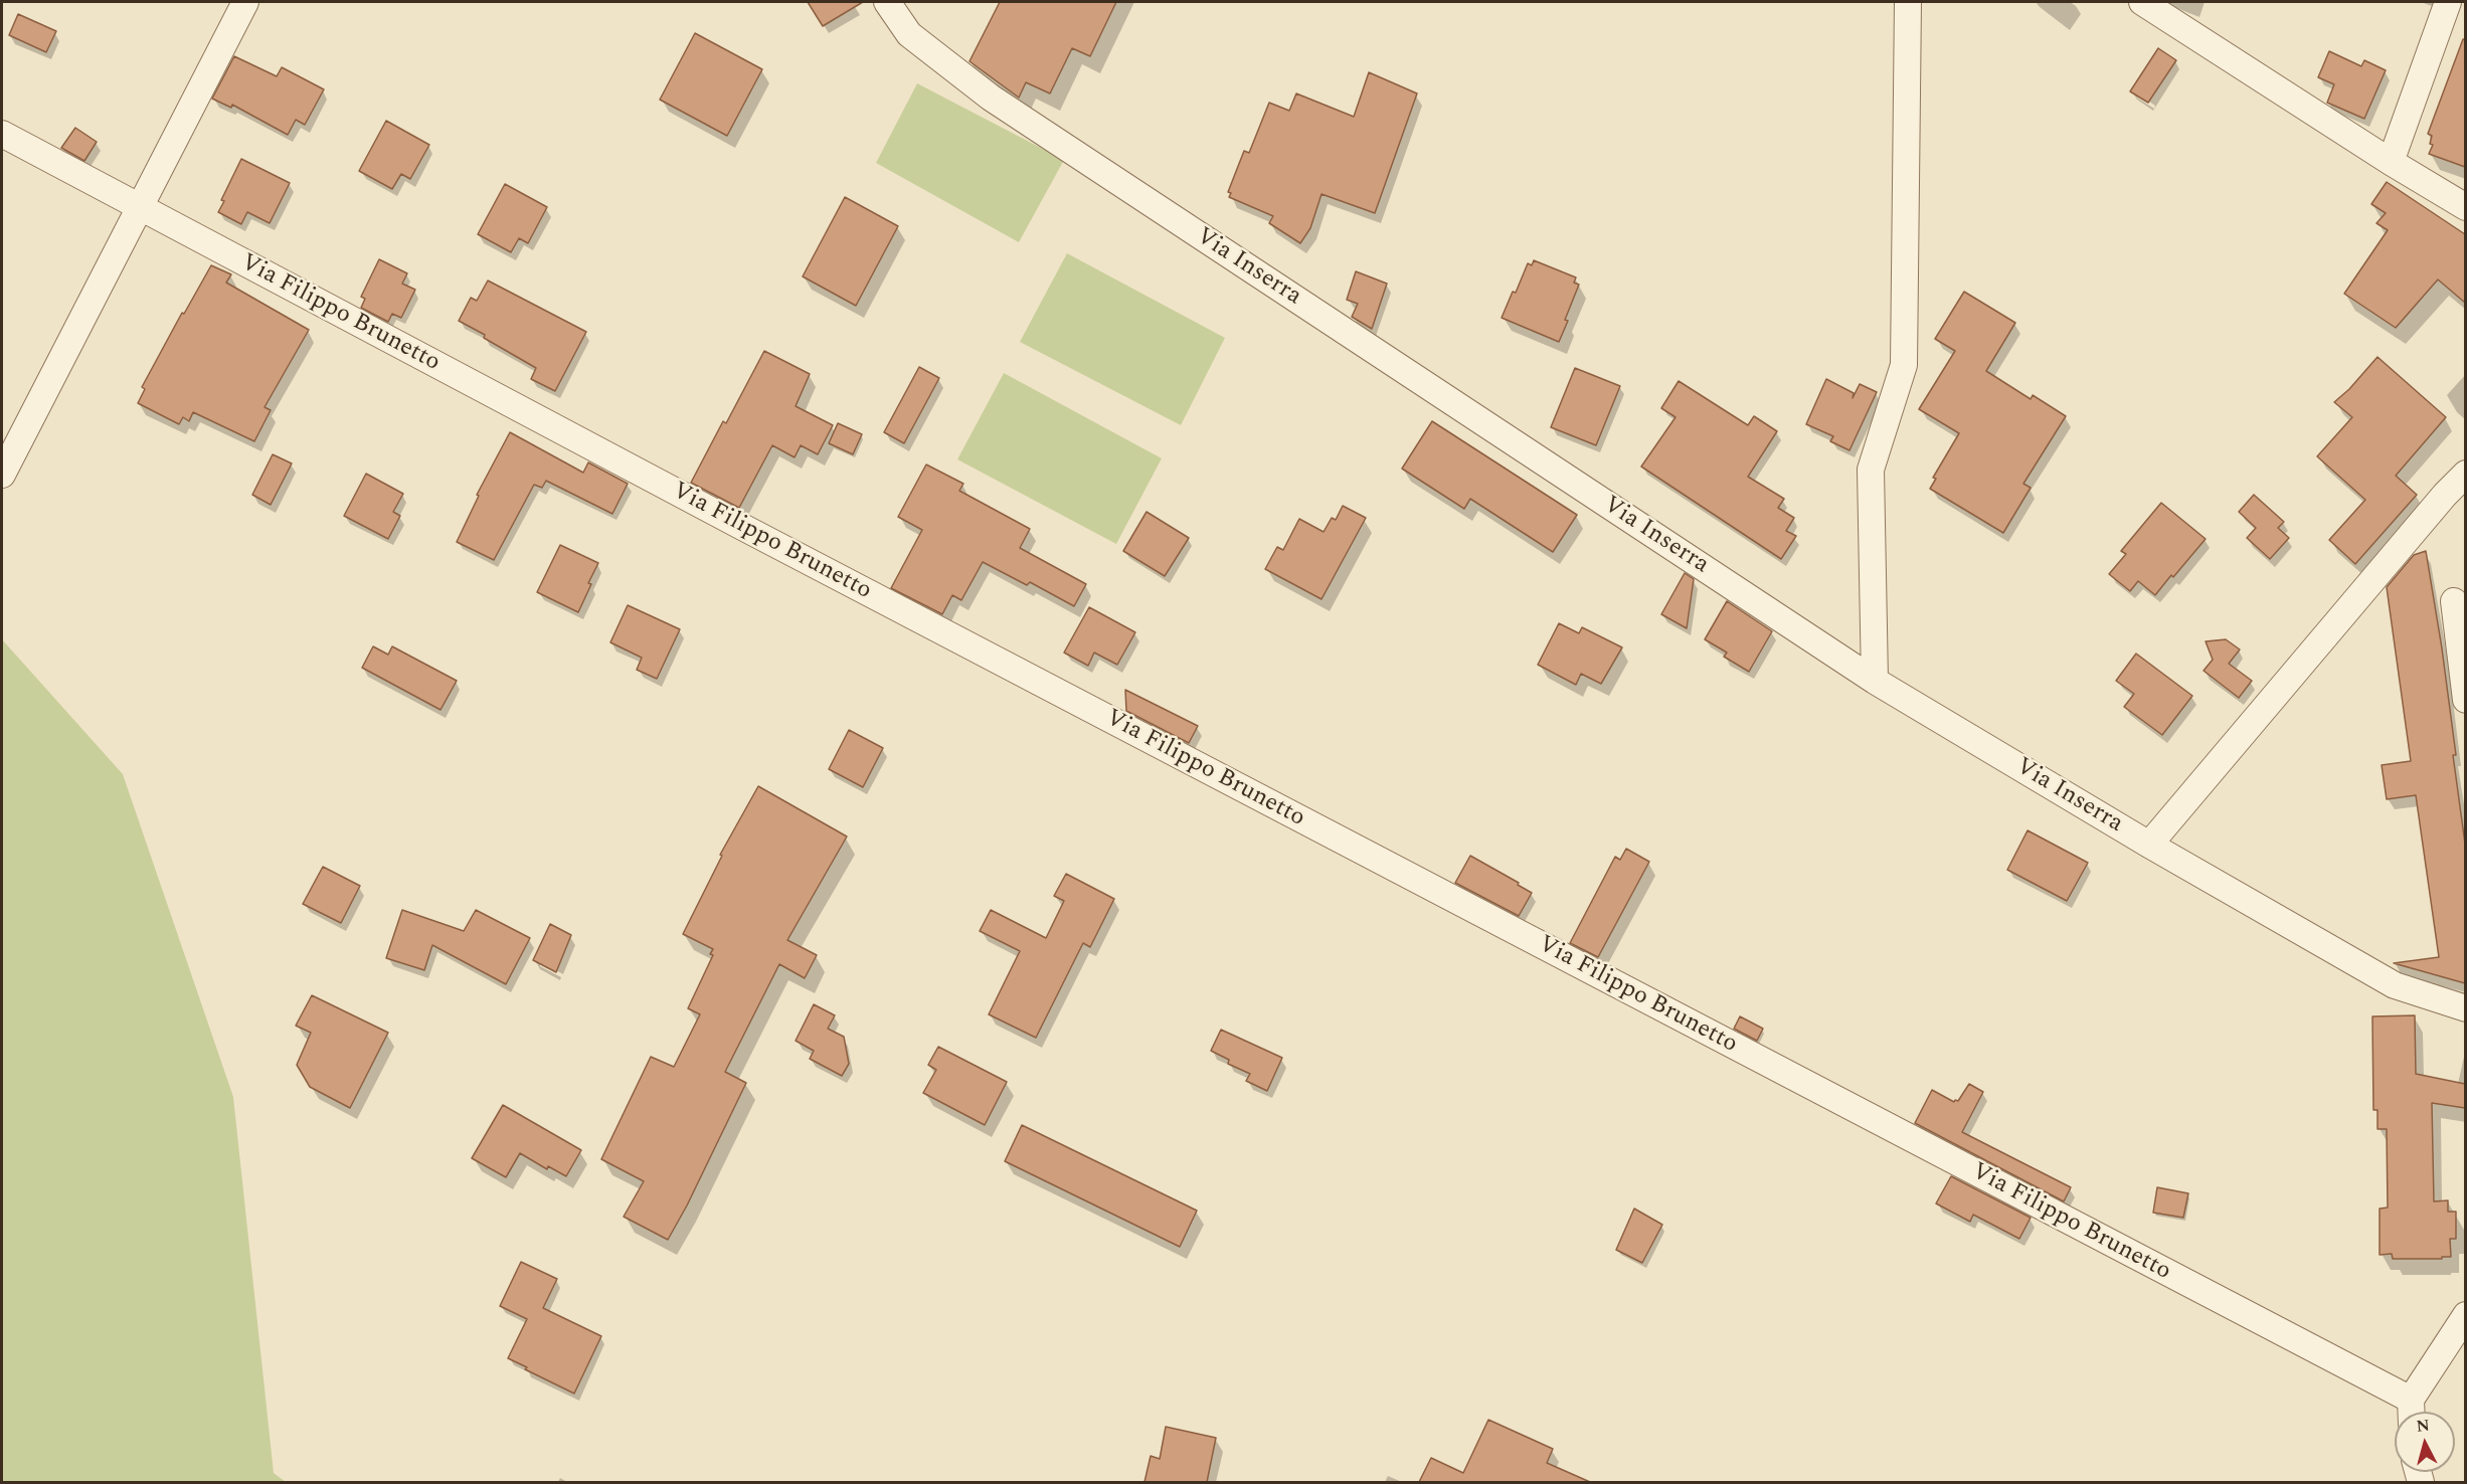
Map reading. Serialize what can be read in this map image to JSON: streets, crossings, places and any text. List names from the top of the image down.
{
  "streets": {
    "street": ["Via Inserra", "Via Filippo Brunetto"]
  },
  "north": "top"
}
